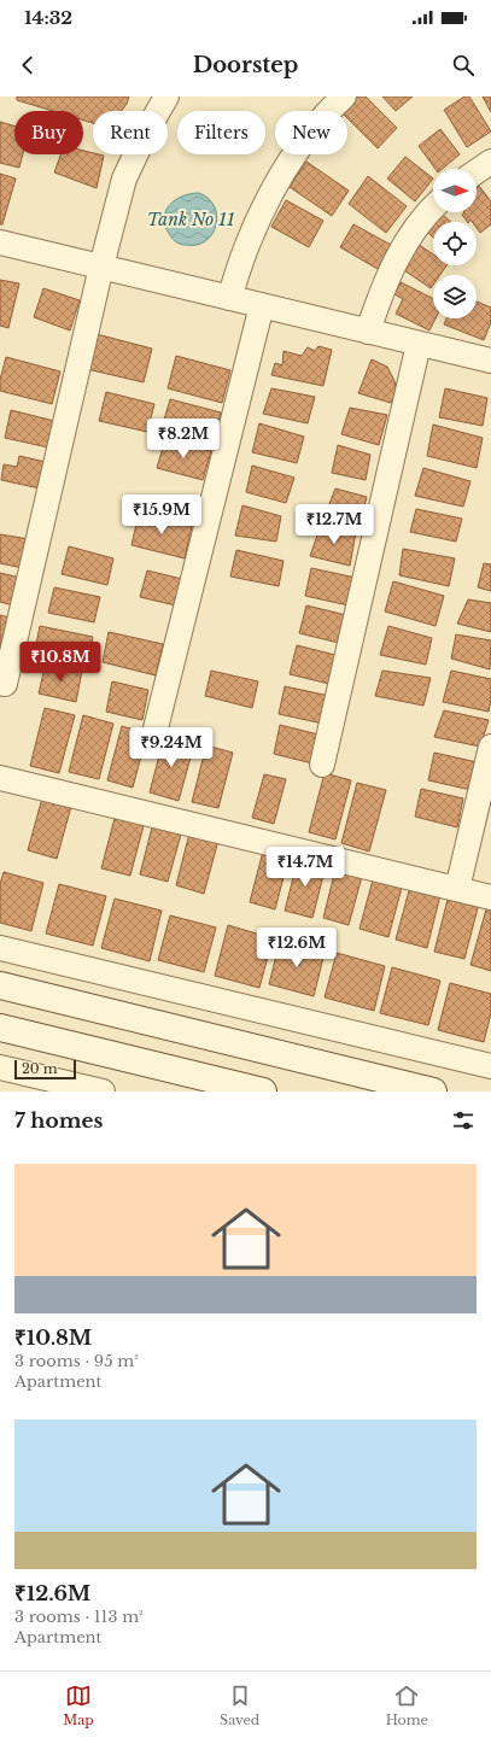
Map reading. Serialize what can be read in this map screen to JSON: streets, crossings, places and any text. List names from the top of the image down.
{
  "water": ["Tank No 11"],
  "scale_bar": "20 m",
  "north": "right",
  "page": {
    "status": "14:32",
    "header": "Doorstep",
    "chip": [
      "Buy",
      "Rent",
      "Filters",
      "New"
    ],
    "price": [
      "₹8.2M",
      "₹15.9M",
      "₹12.7M",
      "₹10.8M",
      "₹9.24M",
      "₹14.7M",
      "₹12.6M"
    ],
    "scale": "20 m",
    "heading": "7 homes",
    "list": [
      {
        "name": "₹10.8M",
        "note": "3 rooms · 95 m² · Apartment"
      },
      {
        "name": "₹12.6M",
        "note": "3 rooms · 113 m² · Apartment"
      }
    ],
    "tabs": ["Map", "Saved", "Home"]
  }
}
